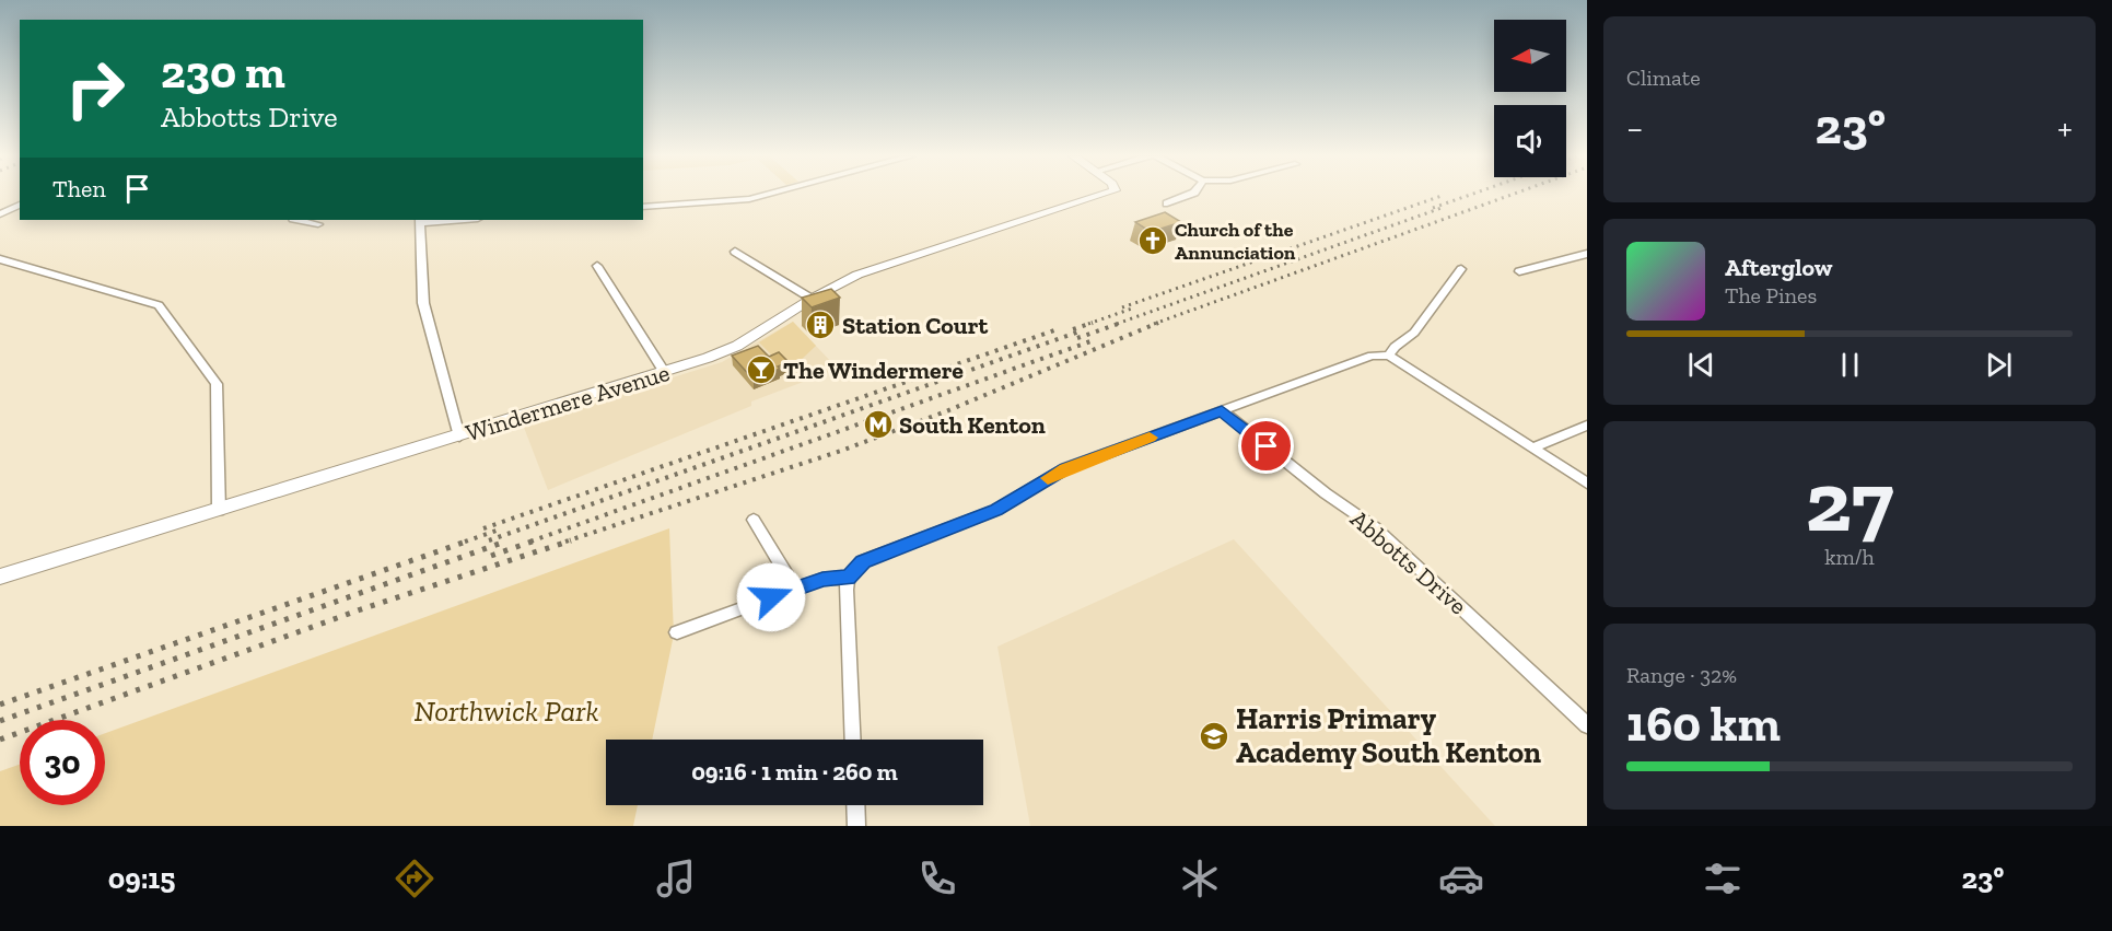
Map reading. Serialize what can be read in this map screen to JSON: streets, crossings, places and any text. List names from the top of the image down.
{
  "streets": {
    "street": ["Windermere Avenue", "Abbotts Drive"]
  },
  "parks": ["Northwick Park"],
  "places": {
    "church": ["Church of the Annunciation"],
    "building": ["Station Court"],
    "bar": ["The Windermere"],
    "metro station": ["South Kenton"],
    "school or university": ["Harris Primary Academy South Kenton"]
  },
  "north": "left",
  "page": {
    "tile": [
      "Climate",
      ["27", "km/h"],
      ["Range · 32%", "160 km"]
    ],
    "turn": ["230 m", "Abbotts Drive"],
    "heat": ["−", "23°", "+"],
    "then": "Then",
    "song": ["Afterglow", "The Pines"],
    "limit": "30",
    "trip": "09:16 · 1 min · 260 m",
    "tabs": ["09:15", "23°"]
  }
}
